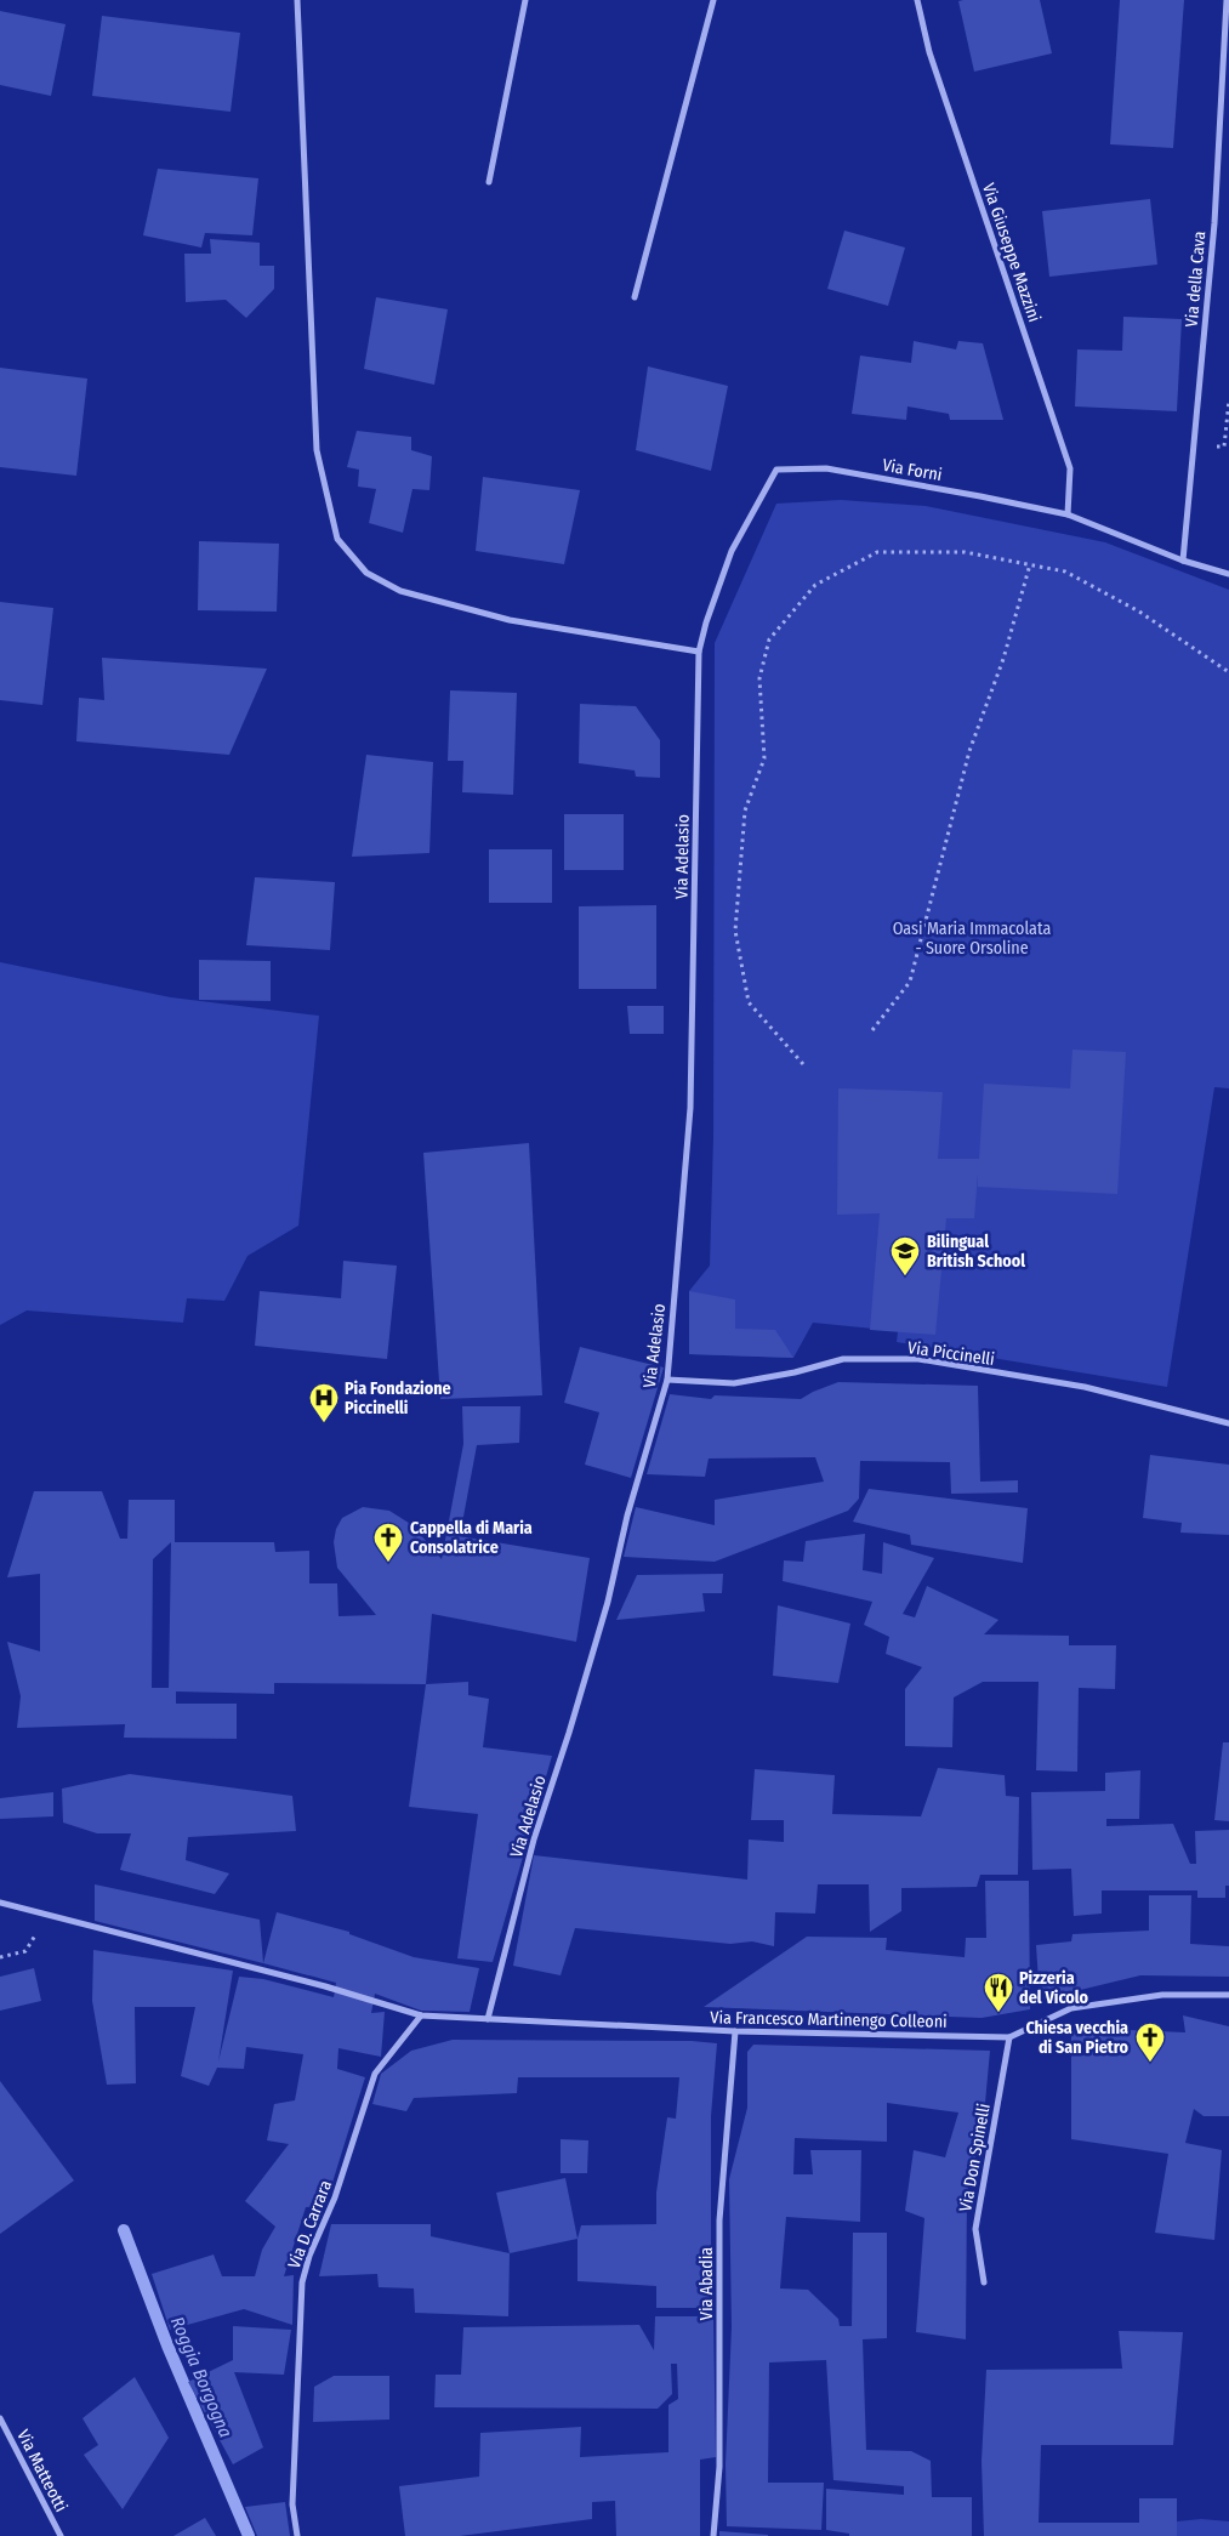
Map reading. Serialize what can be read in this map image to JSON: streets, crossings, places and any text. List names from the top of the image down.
{
  "streets": {
    "street": [
      "Via Giuseppe Mazzini",
      "Via della Cava",
      "Via Forni",
      "Via Adelasio",
      "Via Piccinelli",
      "Via Francesco Martinengo Colleoni",
      "Via Don Spinelli",
      "Via D. Carrara",
      "Via Abadia",
      "Via Matteotti"
    ]
  },
  "crossings": [
    ["Via Giuseppe Mazzini", "Via Forni"],
    ["Via della Cava", "Via Forni"],
    ["Via Forni", "Via Adelasio"],
    ["Via Adelasio", "Via Piccinelli"],
    ["Via Adelasio", "Via Francesco Martinengo Colleoni"],
    ["Via Francesco Martinengo Colleoni", "Via Don Spinelli"],
    ["Via Francesco Martinengo Colleoni", "Via D. Carrara"],
    ["Via Francesco Martinengo Colleoni", "Via Abadia"]
  ],
  "water": ["Roggia Borgogna"],
  "parks": ["Oasi Maria Immacolata - Suore Orsoline"],
  "places": {
    "school or university": ["Bilingual British School"],
    "hospital": ["Pia Fondazione Piccinelli"],
    "church": ["Cappella di Maria Consolatrice", "Chiesa vecchia di San Pietro"],
    "restaurant": ["Pizzeria del Vicolo"]
  }
}
